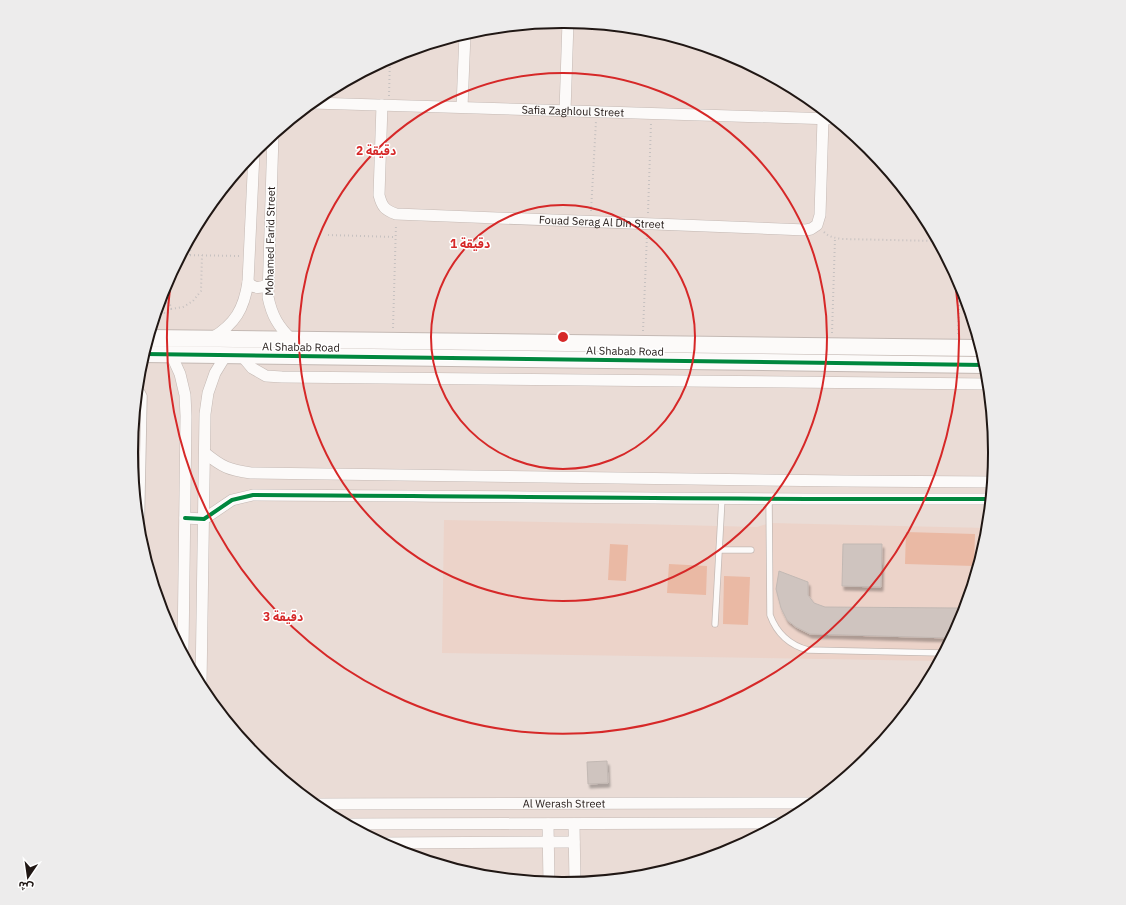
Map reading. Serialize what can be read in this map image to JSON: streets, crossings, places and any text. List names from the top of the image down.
{
  "streets": {
    "street": [
      "Safia Zaghloul Street",
      "Fouad Serag Al Din Street",
      "Mohamed Farid Street",
      "Al Shabab Road",
      "Al Werash Street"
    ]
  },
  "crossings": [
    ["Mohamed Farid Street", "Al Shabab Road"]
  ],
  "north": "bottom",
  "rings": ["2 دقيقة", "1 دقيقة", "3 دقيقة"]
}
